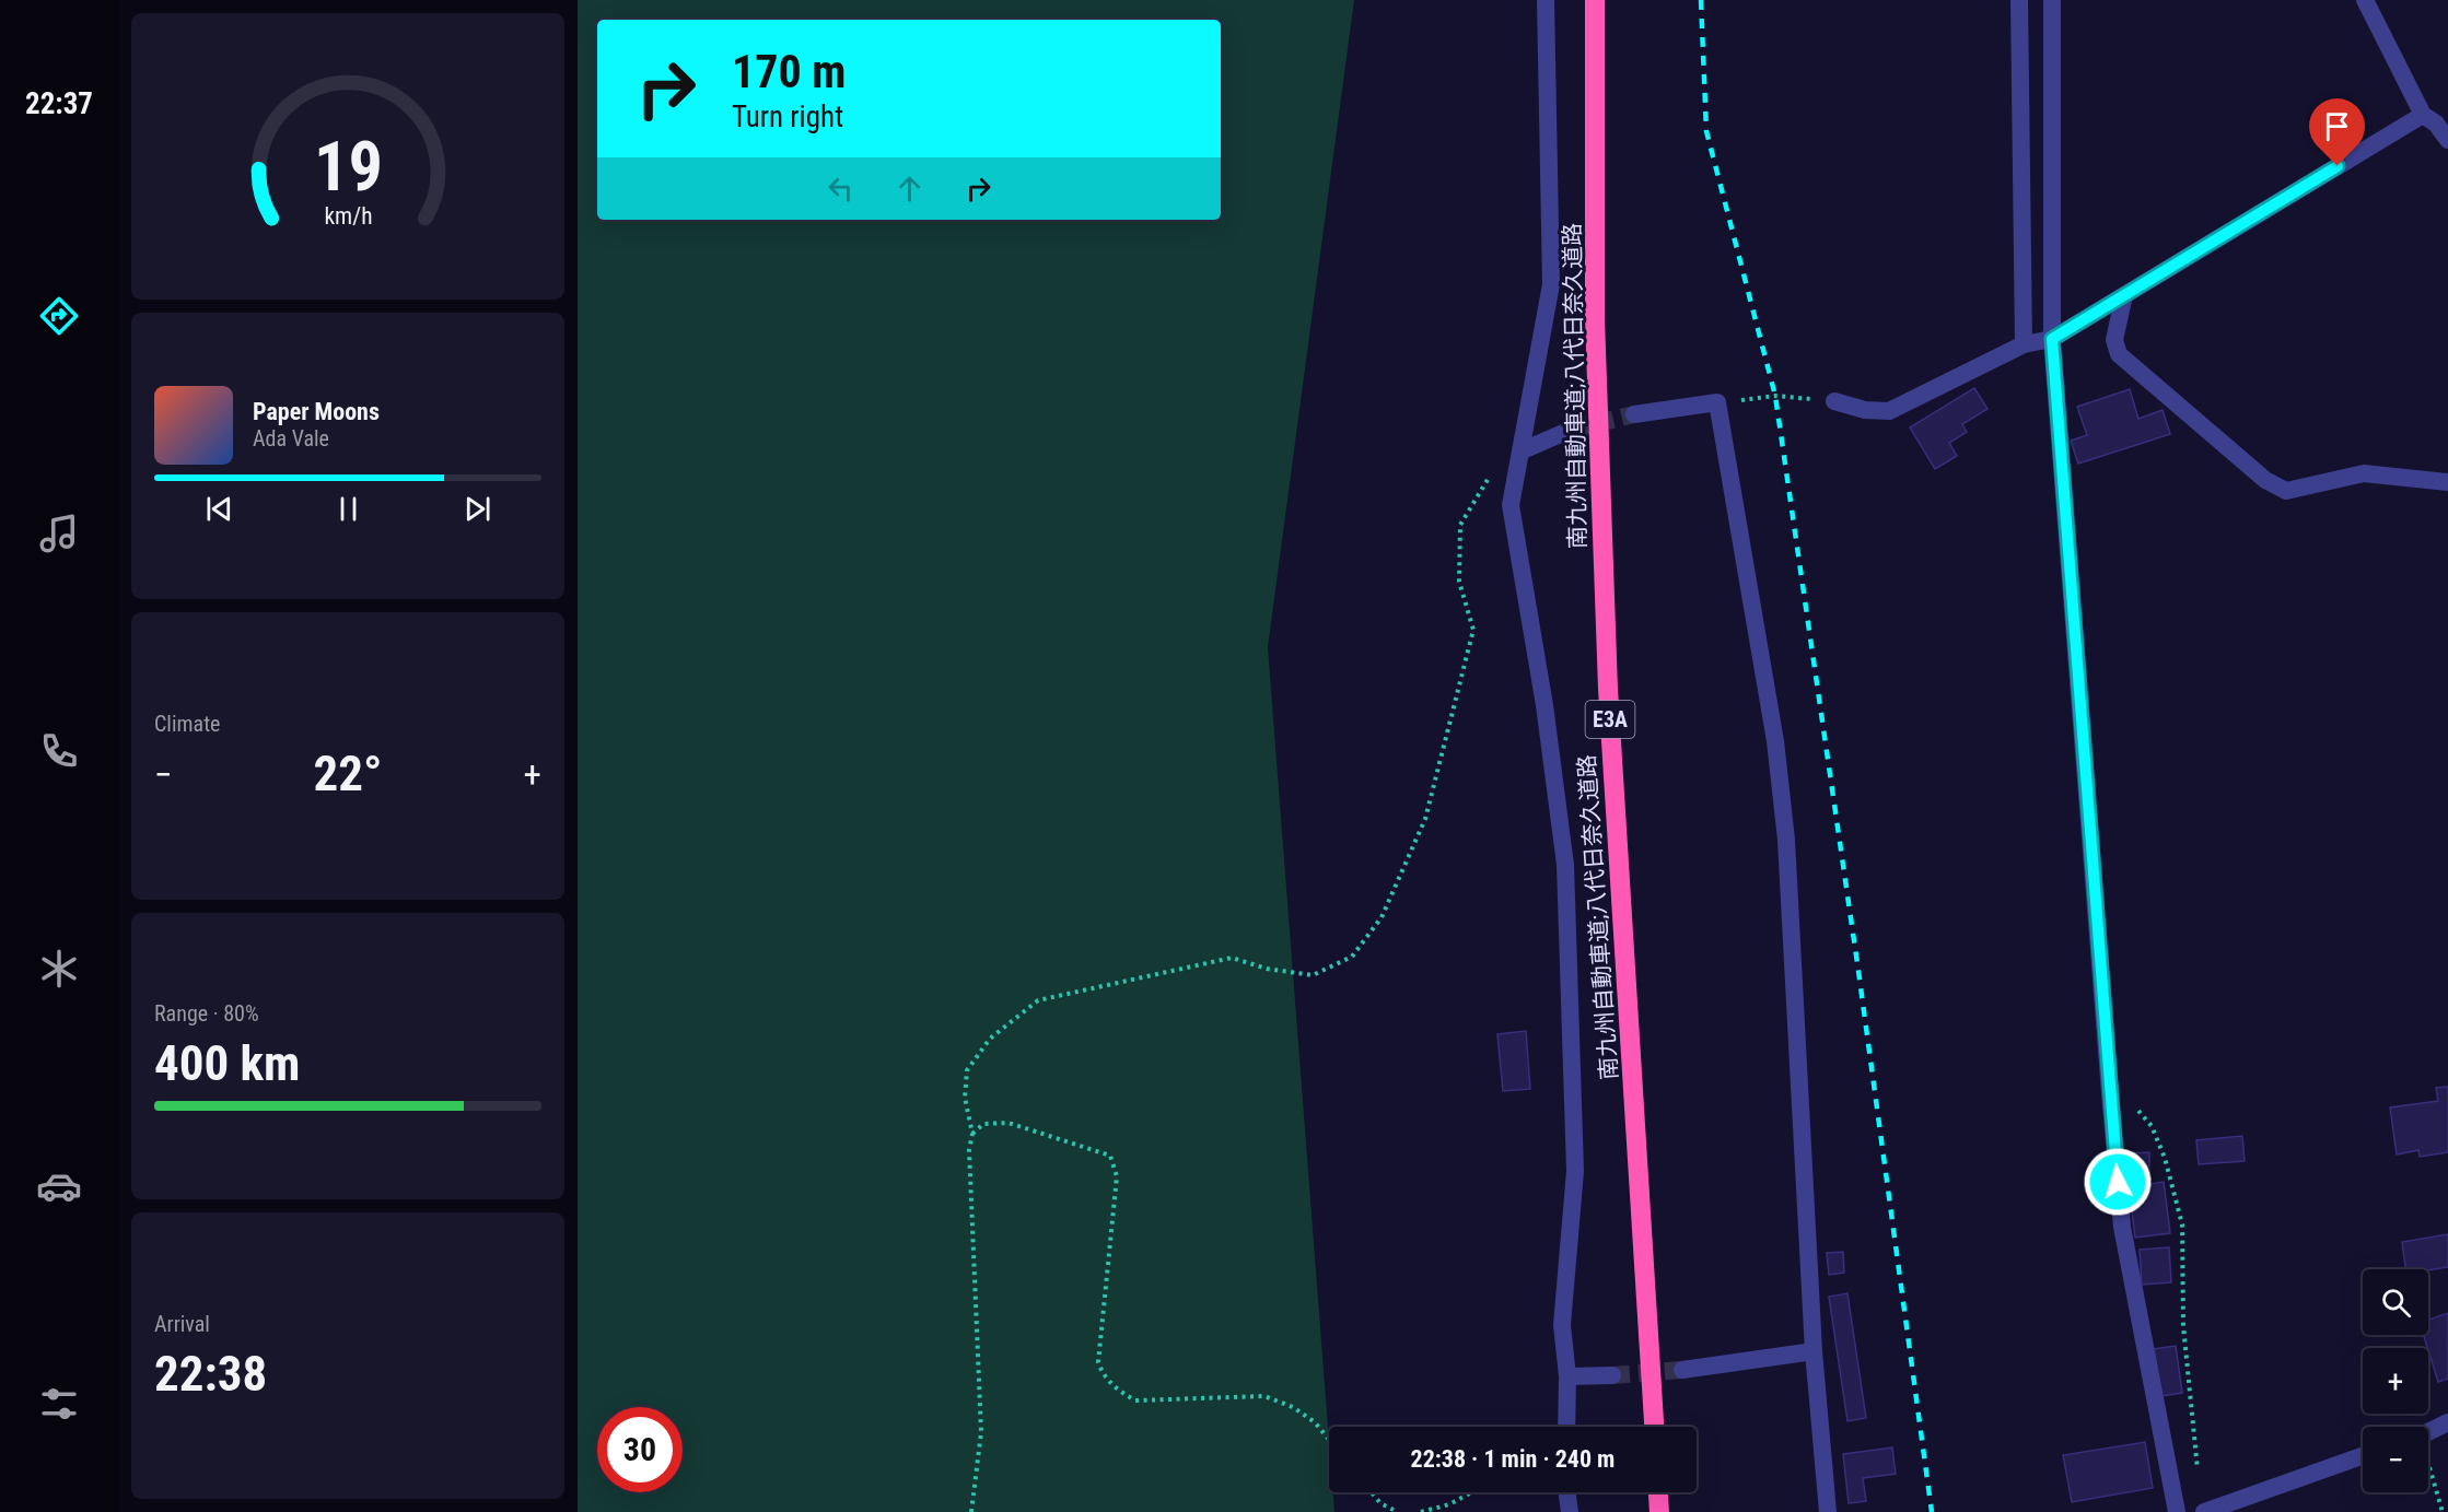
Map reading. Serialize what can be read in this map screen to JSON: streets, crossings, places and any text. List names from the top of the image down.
{
  "streets": {
    "highway": ["南九州自動車道;八代日奈久道路", "E3A"]
  },
  "page": {
    "tabs": "22:37",
    "turn": ["170 m", "Turn right"],
    "song": ["Paper Moons", "Ada Vale"],
    "tile": [
      "Climate",
      ["Range · 80%", "400 km"],
      ["Arrival", "22:38"]
    ],
    "heat": ["−", "22°", "+"],
    "map_buttons": ["+", "−"],
    "limit": "30",
    "trip": "22:38 · 1 min · 240 m",
    "gauge": ["19", "km/h"]
  }
}
